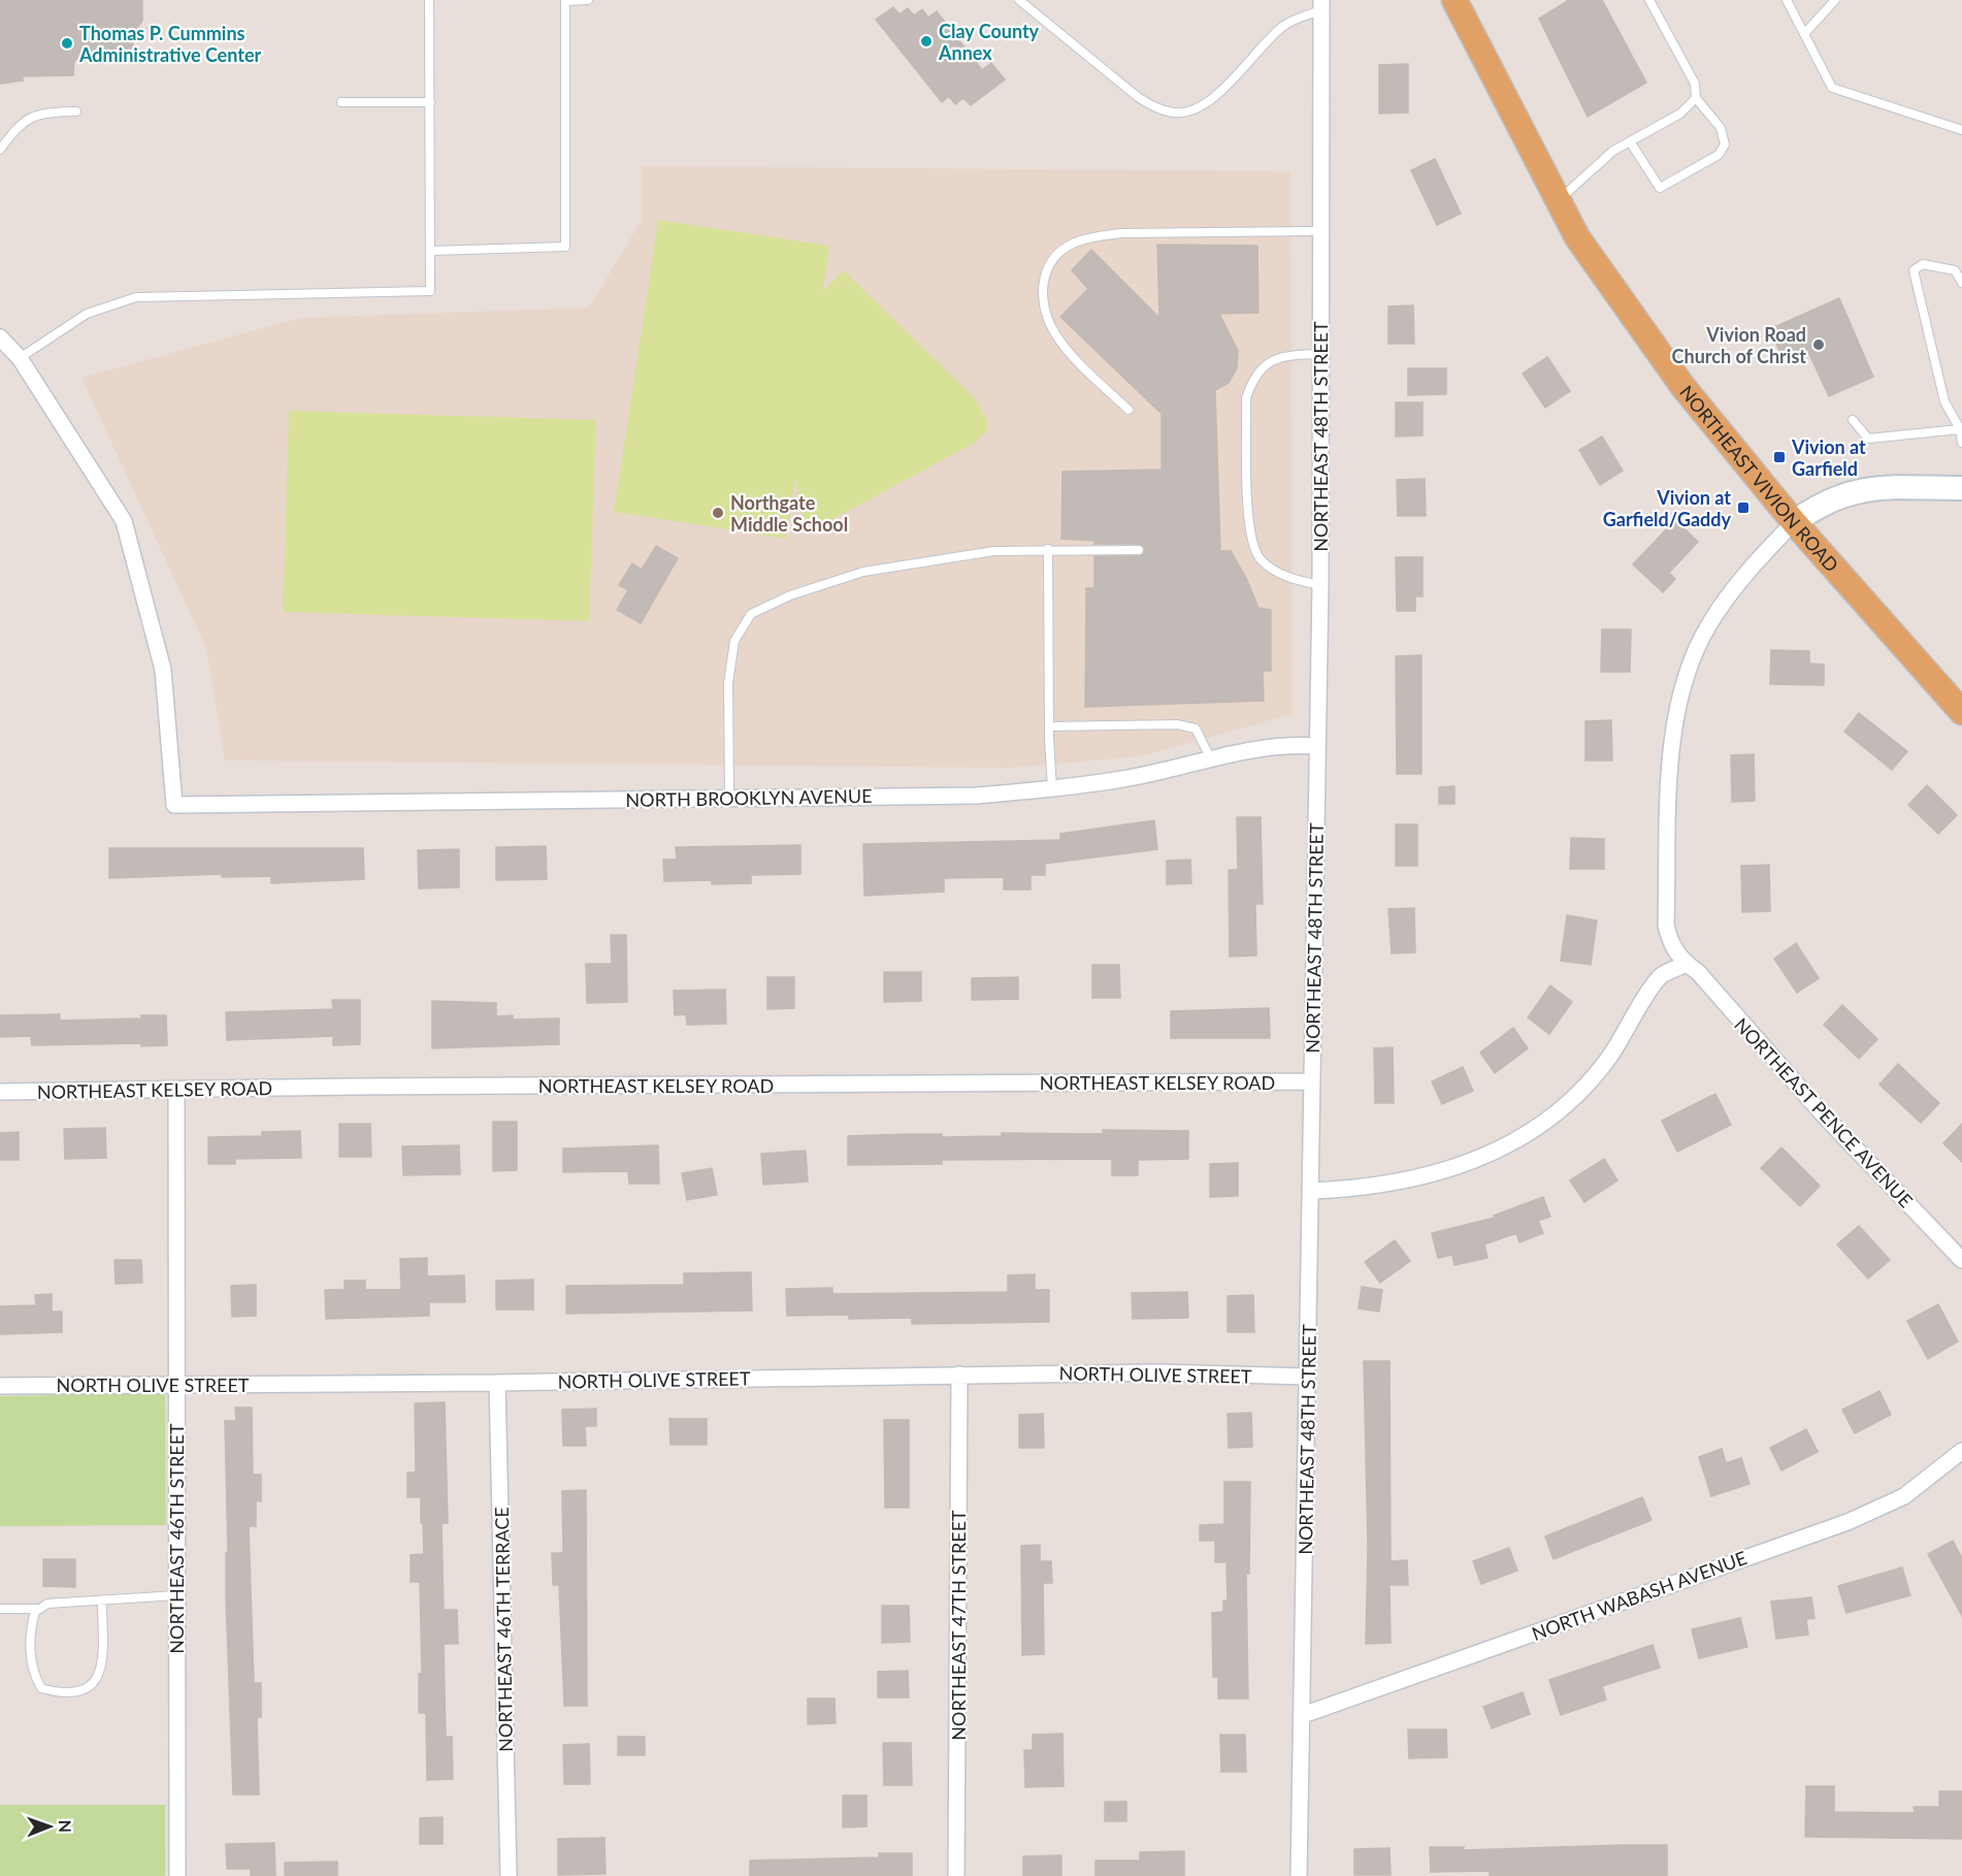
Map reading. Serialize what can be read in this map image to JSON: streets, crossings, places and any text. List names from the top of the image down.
{
  "streets": {
    "main road": ["NORTHEAST VIVION ROAD"],
    "street": [
      "NORTHEAST 48TH STREET",
      "NORTH BROOKLYN AVENUE",
      "NORTHEAST KELSEY ROAD",
      "NORTHEAST PENCE AVENUE",
      "NORTH OLIVE STREET",
      "NORTHEAST 46TH STREET",
      "NORTH WABASH AVENUE",
      "NORTHEAST 47TH STREET",
      "NORTHEAST 46TH TERRACE"
    ]
  },
  "crossings": [
    ["NORTHEAST 48TH STREET", "NORTH BROOKLYN AVENUE"],
    ["NORTHEAST 48TH STREET", "NORTHEAST KELSEY ROAD"],
    ["NORTHEAST 48TH STREET", "NORTH OLIVE STREET"],
    ["NORTHEAST 48TH STREET", "NORTH WABASH AVENUE"],
    ["NORTHEAST VIVION ROAD", "NORTHEAST PENCE AVENUE"],
    ["NORTHEAST KELSEY ROAD", "NORTHEAST 46TH STREET"],
    ["NORTH OLIVE STREET", "NORTHEAST 46TH STREET"],
    ["NORTH OLIVE STREET", "NORTHEAST 47TH STREET"],
    ["NORTH OLIVE STREET", "NORTHEAST 46TH TERRACE"]
  ],
  "places": {
    "other": [
      "Clay County Annex",
      "Thomas P. Cummins Administrative Center",
      "Vivion Road Church of Christ",
      "Northgate Middle School"
    ],
    "transit": ["Vivion at Garfield", "Vivion at Garfield/Gaddy"]
  },
  "north": "right"
}
